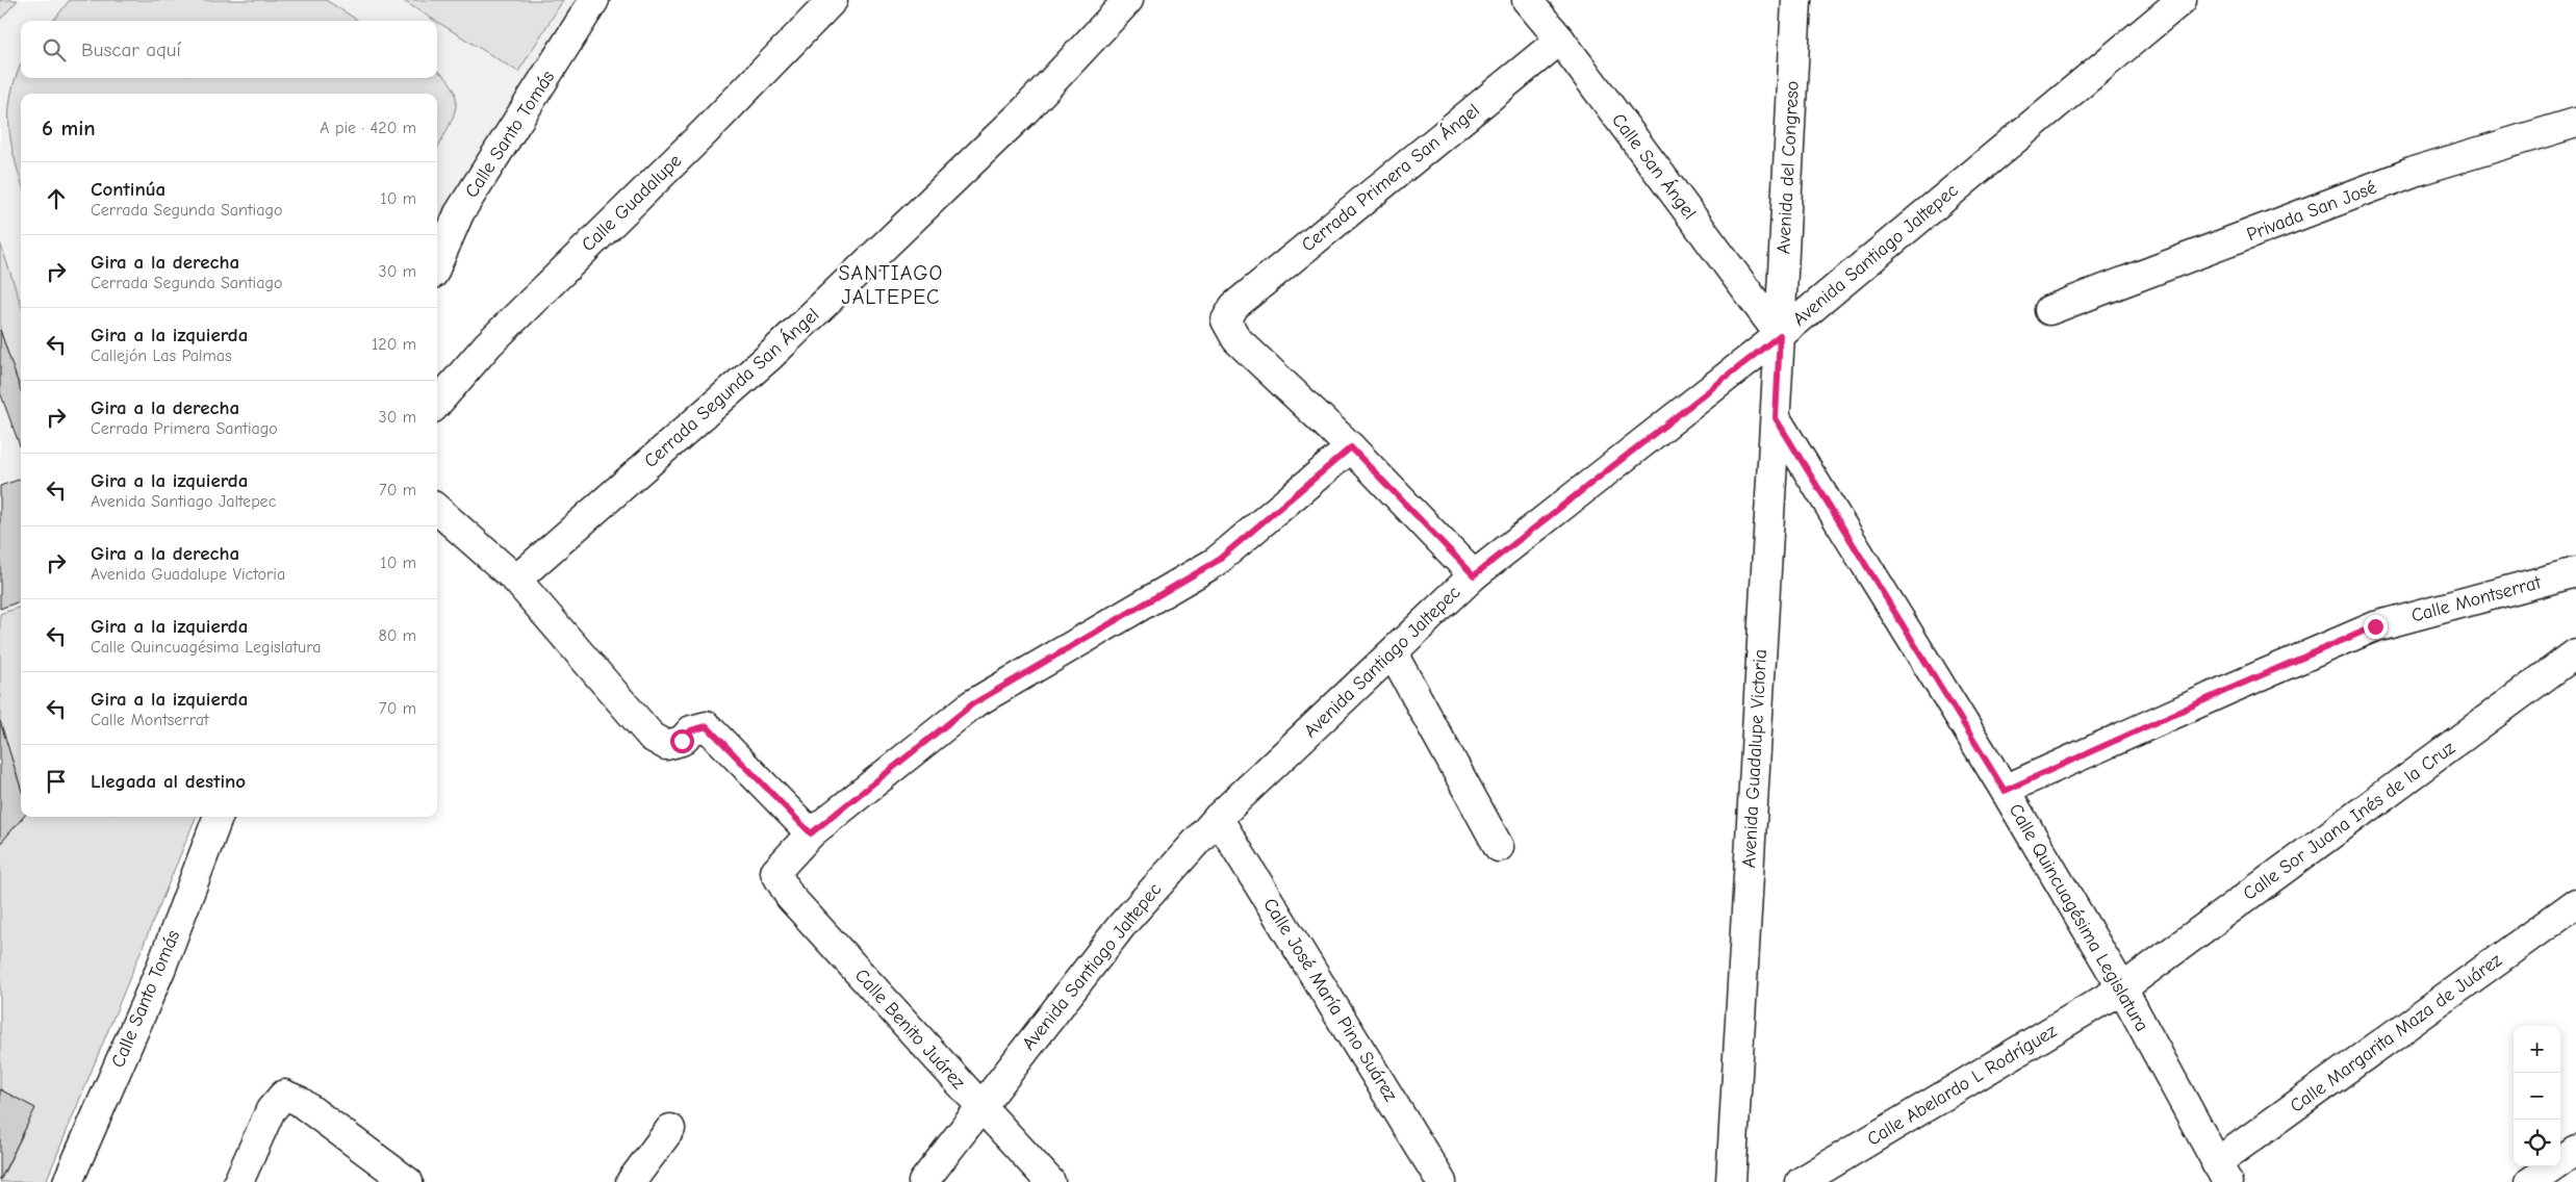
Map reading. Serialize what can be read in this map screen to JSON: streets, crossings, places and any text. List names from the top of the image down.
{
  "streets": {
    "street": [
      "Calle Santo Tomás",
      "Calle San Ángel",
      "Avenida del Congreso",
      "Cerrada Primera San Ángel",
      "Calle Guadalupe",
      "Privada San José",
      "Avenida Santiago Jaltepec",
      "Cerrada Segunda San Ángel",
      "Calle Montserrat",
      "Avenida Guadalupe Victoria",
      "Calle Sor Juana Inés de la Cruz",
      "Calle Quincuagésima Legislatura",
      "Calle José María Pino Suárez",
      "Calle Benito Juárez",
      "Calle Margarita Maza de Juárez",
      "Calle Abelardo L Rodríguez"
    ]
  },
  "crossings": [
    ["Calle San Ángel", "Avenida del Congreso"],
    ["Calle San Ángel", "Cerrada Primera San Ángel"],
    ["Calle San Ángel", "Avenida Santiago Jaltepec"],
    ["Calle San Ángel", "Avenida Guadalupe Victoria"],
    ["Avenida del Congreso", "Avenida Santiago Jaltepec"],
    ["Avenida del Congreso", "Avenida Guadalupe Victoria"],
    ["Avenida Santiago Jaltepec", "Avenida Guadalupe Victoria"],
    ["Avenida Santiago Jaltepec", "Calle José María Pino Suárez"],
    ["Avenida Santiago Jaltepec", "Calle Benito Juárez"],
    ["Calle Montserrat", "Calle Quincuagésima Legislatura"],
    ["Avenida Guadalupe Victoria", "Calle Quincuagésima Legislatura"],
    ["Calle Sor Juana Inés de la Cruz", "Calle Quincuagésima Legislatura"],
    ["Calle Sor Juana Inés de la Cruz", "Calle Abelardo L Rodríguez"],
    ["Calle Quincuagésima Legislatura", "Calle Margarita Maza de Juárez"],
    ["Calle Quincuagésima Legislatura", "Calle Abelardo L Rodríguez"]
  ],
  "districts": ["SANTIAGO JALTEPEC"],
  "page": {
    "search": "Buscar aquí",
    "heading": ["6 min", "A pie · 420 m"],
    "list": [
      ["Continúa", "Cerrada Segunda Santiago", "10 m"],
      ["Gira a la derecha", "Cerrada Segunda Santiago", "30 m"],
      ["Gira a la izquierda", "Callejón Las Palmas", "120 m"],
      ["Gira a la derecha", "Cerrada Primera Santiago", "30 m"],
      ["Gira a la izquierda", "Avenida Santiago Jaltepec", "70 m"],
      ["Gira a la derecha", "Avenida Guadalupe Victoria", "10 m"],
      ["Gira a la izquierda", "Calle Quincuagésima Legislatura", "80 m"],
      ["Gira a la izquierda", "Calle Montserrat", "70 m"],
      "Llegada al destino"
    ],
    "map_buttons": ["+", "−"]
  }
}
